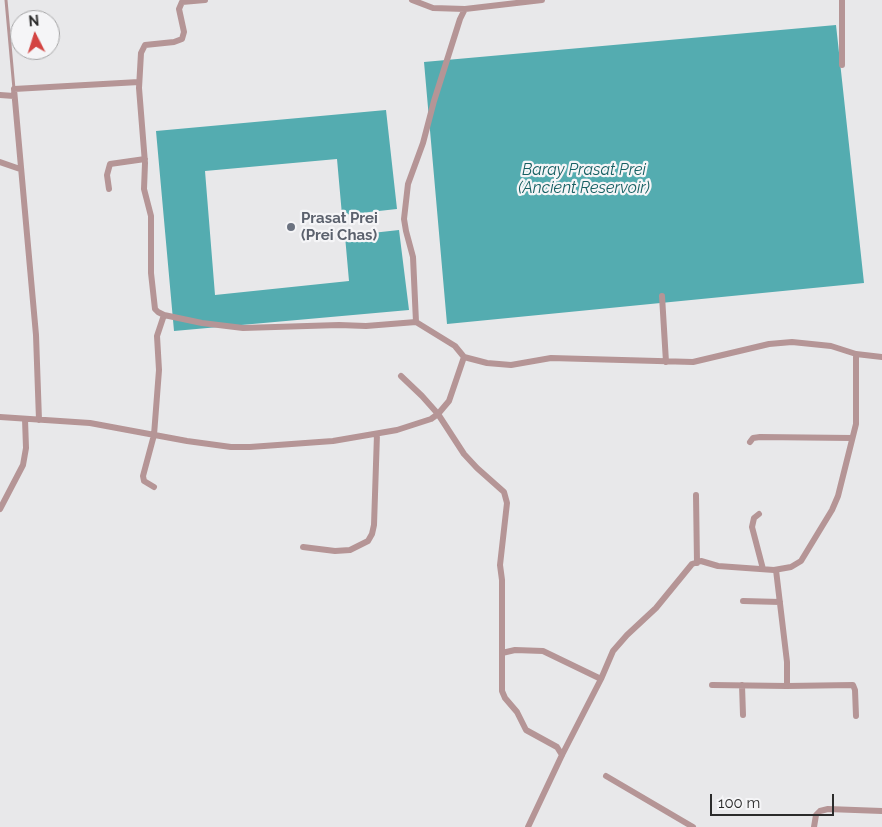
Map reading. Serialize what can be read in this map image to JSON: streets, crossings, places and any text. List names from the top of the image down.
{
  "water": ["Baray Prasat Prei (Ancient Reservoir)"],
  "places": ["Prasat Prei (Prei Chas)"],
  "scale_bar": "100 m",
  "north": "top"
}
